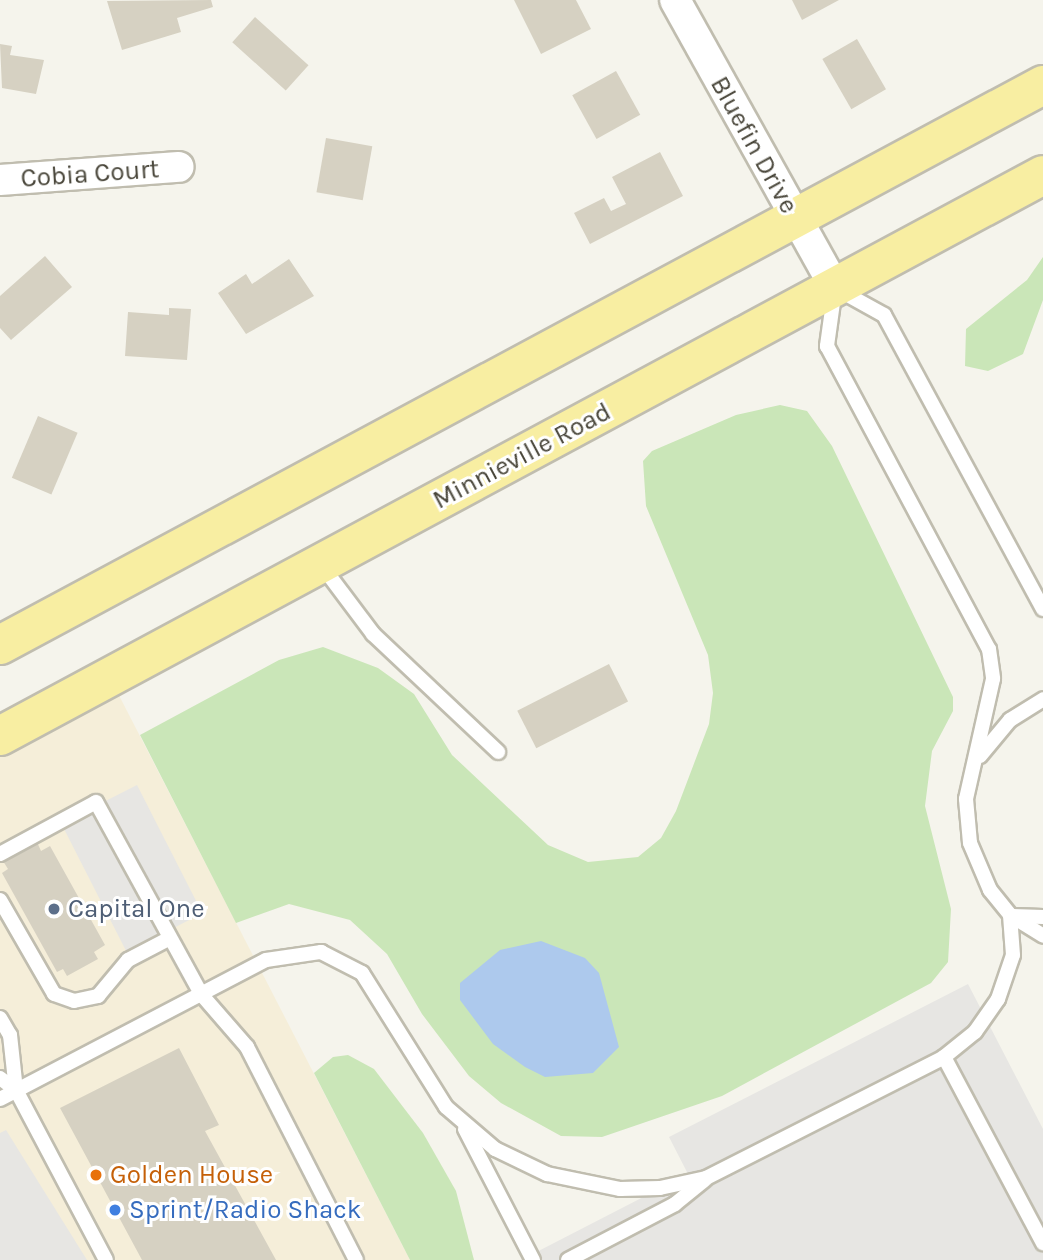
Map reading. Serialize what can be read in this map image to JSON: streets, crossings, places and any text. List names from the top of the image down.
{
  "streets": {
    "main road": ["Minnieville Road"],
    "street": ["Bluefin Drive", "Cobia Court"]
  },
  "crossings": [
    ["Bluefin Drive", "Minnieville Road"]
  ],
  "places": ["Capital One", "Golden House", "Sprint/Radio Shack"]
}
